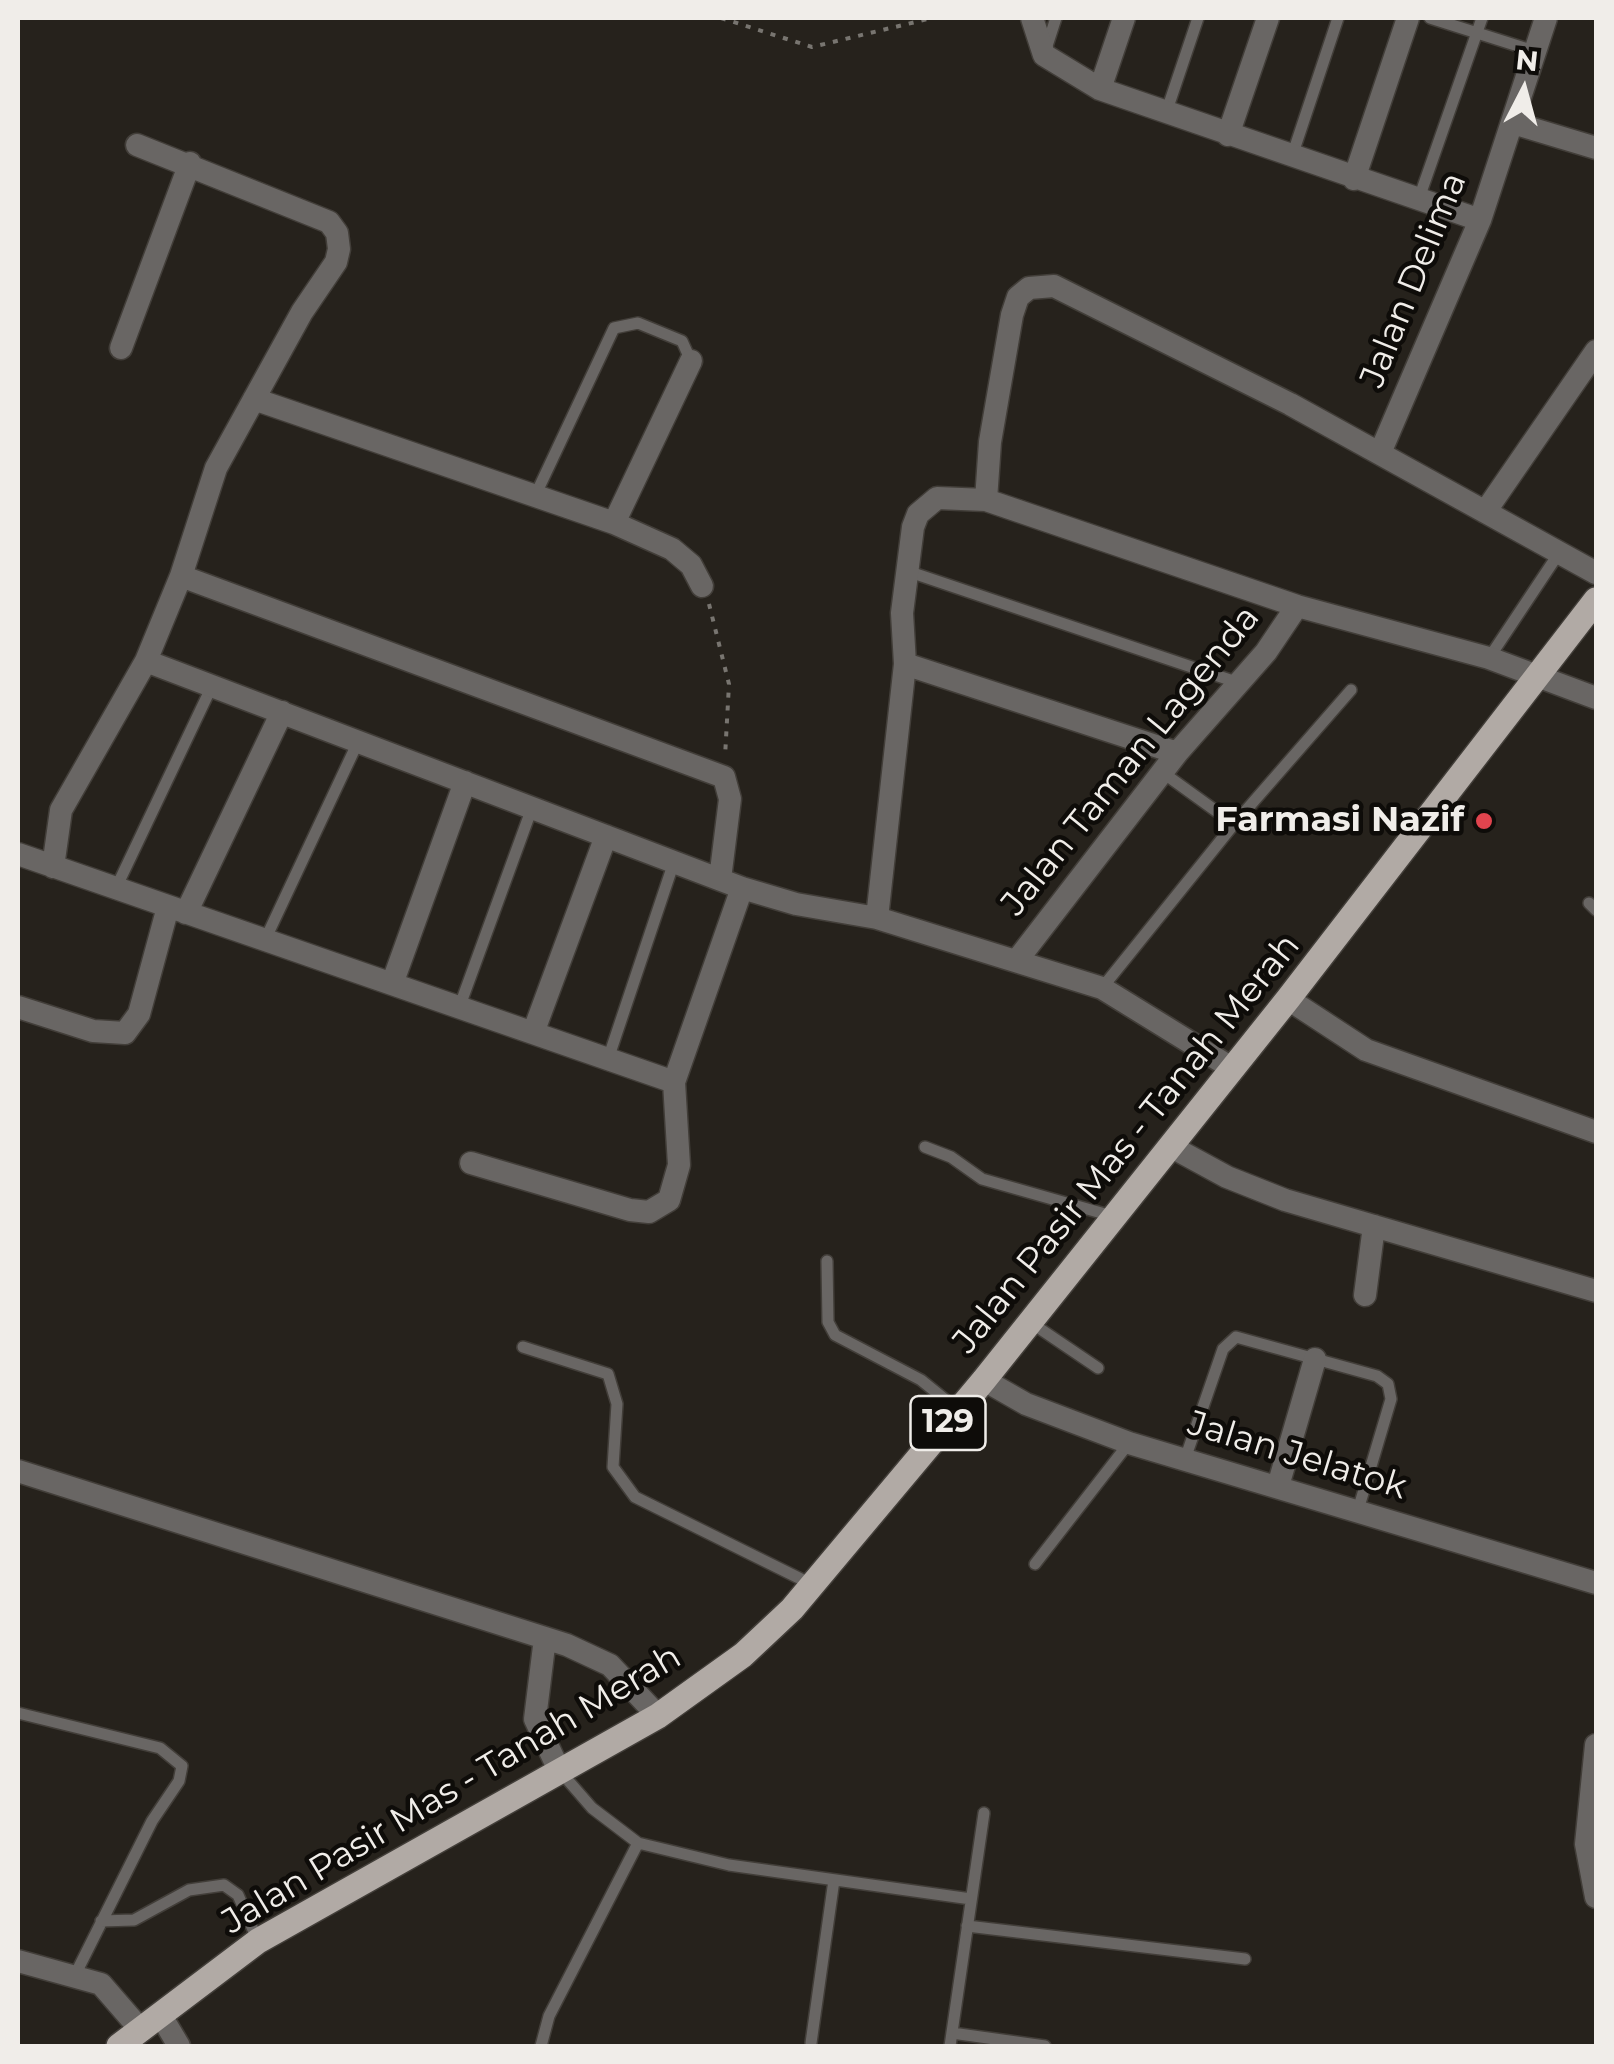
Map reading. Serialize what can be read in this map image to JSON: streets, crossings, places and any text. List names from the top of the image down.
{
  "streets": {
    "main road": ["Jalan Pasir Mas - Tanah Merah", "129"],
    "street": ["Jalan Delima", "Jalan Taman Lagenda", "Jalan Jelatok"]
  },
  "crossings": [
    ["Jalan Pasir Mas - Tanah Merah", "Jalan Jelatok"]
  ],
  "places": ["Farmasi Nazif"],
  "north": "top"
}
